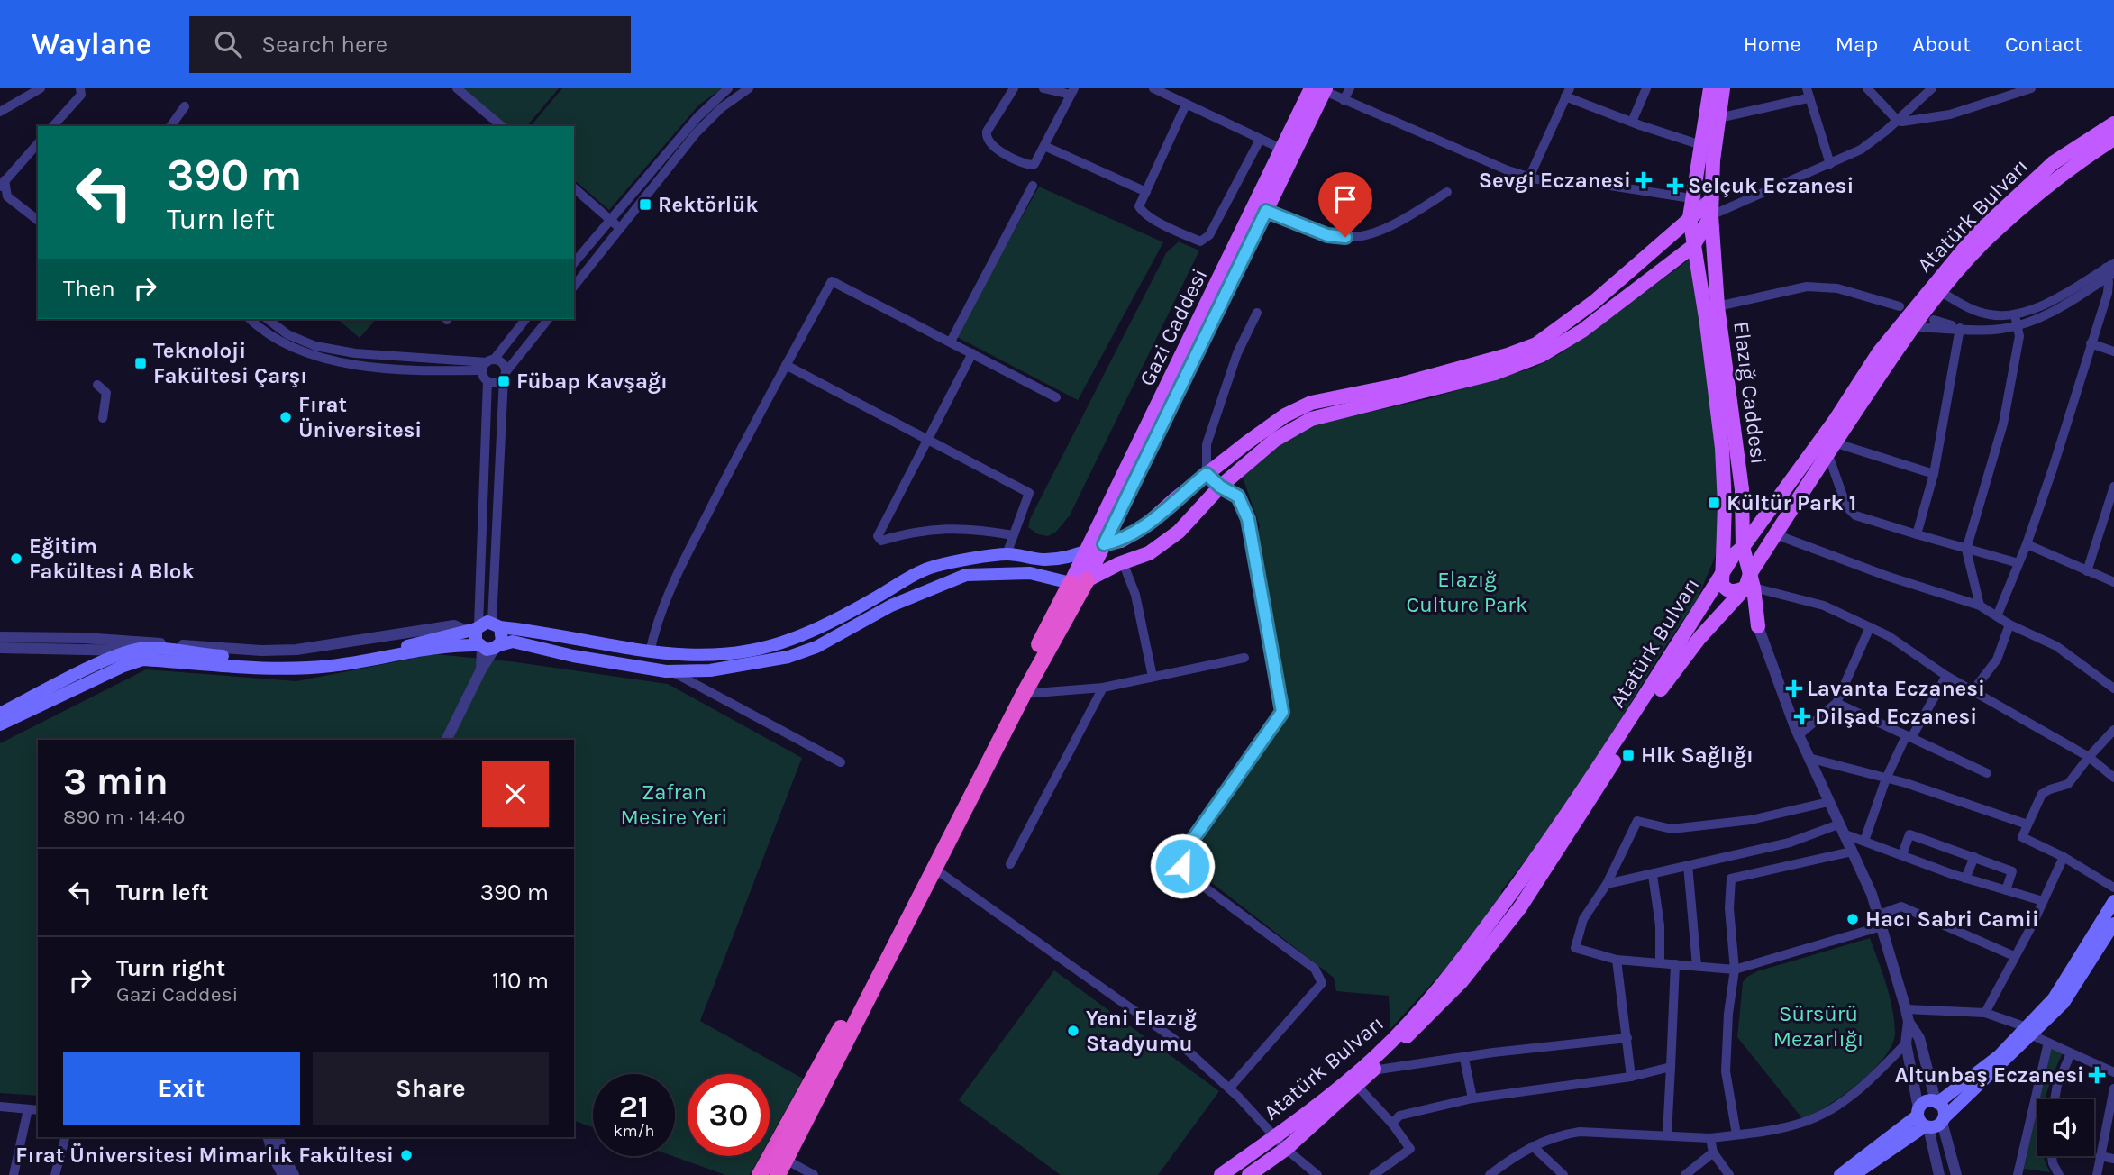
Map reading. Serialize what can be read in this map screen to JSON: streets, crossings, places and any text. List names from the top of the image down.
{
  "streets": {
    "main road": ["Atatürk Bulvarı", "Gazi Caddesi", "Elazığ Caddesi"]
  },
  "crossings": [
    ["Atatürk Bulvarı", "Elazığ Caddesi"]
  ],
  "parks": ["Elazığ Culture Park", "Zafran Mesire Yeri", "Sürsürü Mezarlığı"],
  "places": {
    "health": [
      "Sevgi Eczanesi",
      "Selçuk Eczanesi",
      "Lavanta Eczanesi",
      "Dilşad Eczanesi",
      "Altunbaş Eczanesi"
    ],
    "transit": [
      "Rektörlük",
      "Teknoloji Fakültesi Çarşı",
      "Fübap Kavşağı",
      "Kültür Park 1",
      "Hlk Sağlığı"
    ],
    "other": [
      "Fırat Üniversitesi",
      "Eğitim Fakültesi A Blok",
      "Hacı Sabri Camii",
      "Yeni Elazığ Stadyumu",
      "Fırat Üniversitesi Mimarlık Fakültesi"
    ]
  },
  "page": {
    "header": "Waylane",
    "search": "Search here",
    "nav": [
      "Home",
      "Map",
      "About",
      "Contact"
    ],
    "turn": ["390 m", "Turn left"],
    "then": "Then",
    "heading": ["3 min", "890 m · 14:40"],
    "list": [
      {
        "name": "Turn left",
        "value": "390 m"
      },
      {
        "name": "Turn right",
        "note": "Gazi Caddesi",
        "value": "110 m"
      }
    ],
    "buttons": ["Exit", "Share"],
    "speed": "21 km/h",
    "limit": "30"
  }
}
